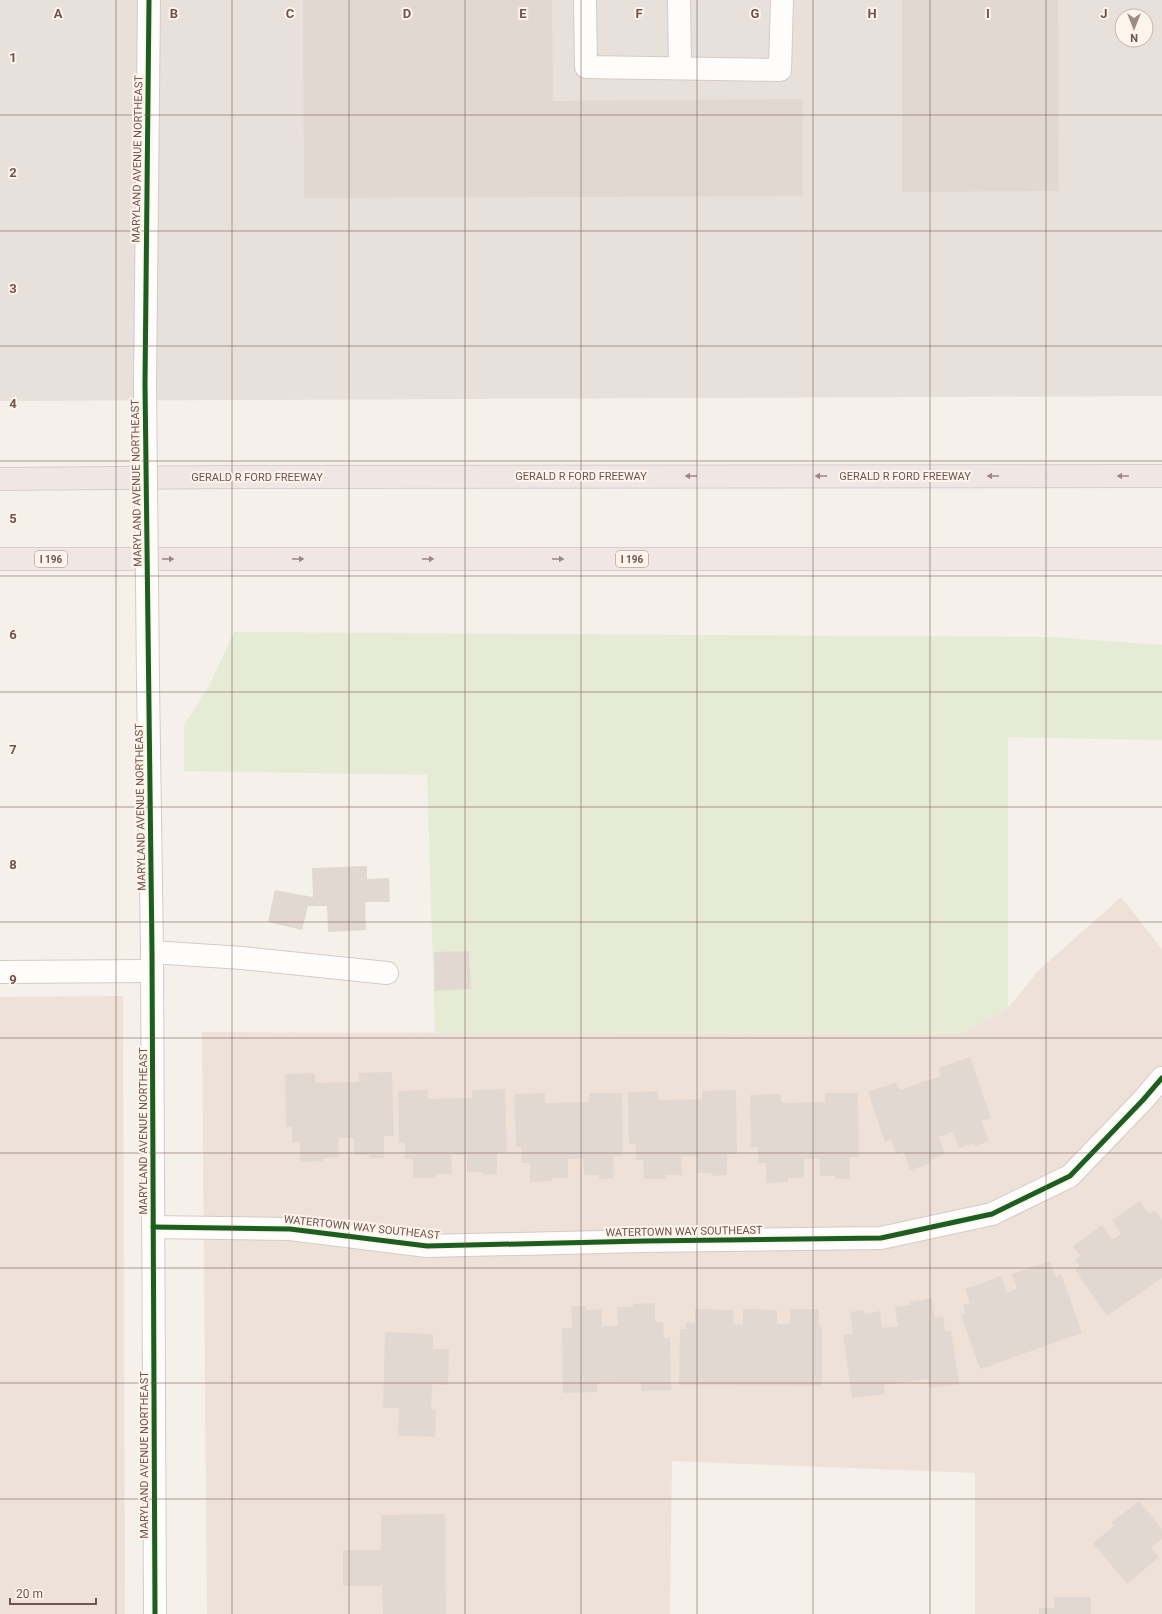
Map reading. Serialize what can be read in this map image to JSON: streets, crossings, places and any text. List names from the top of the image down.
{
  "streets": {
    "highway": ["GERALD R FORD FREEWAY", "I 196"],
    "street": ["MARYLAND AVENUE NORTHEAST", "WATERTOWN WAY SOUTHEAST"]
  },
  "crossings": [
    ["MARYLAND AVENUE NORTHEAST", "WATERTOWN WAY SOUTHEAST"]
  ],
  "scale_bar": "20 m",
  "north": "bottom",
  "grid": {
    "columns": [
      "A",
      "B",
      "C",
      "D",
      "E",
      "F",
      "G",
      "H",
      "I",
      "J"
    ],
    "rows": [
      "1",
      "2",
      "3",
      "4",
      "5",
      "6",
      "7",
      "8",
      "9"
    ]
  }
}
